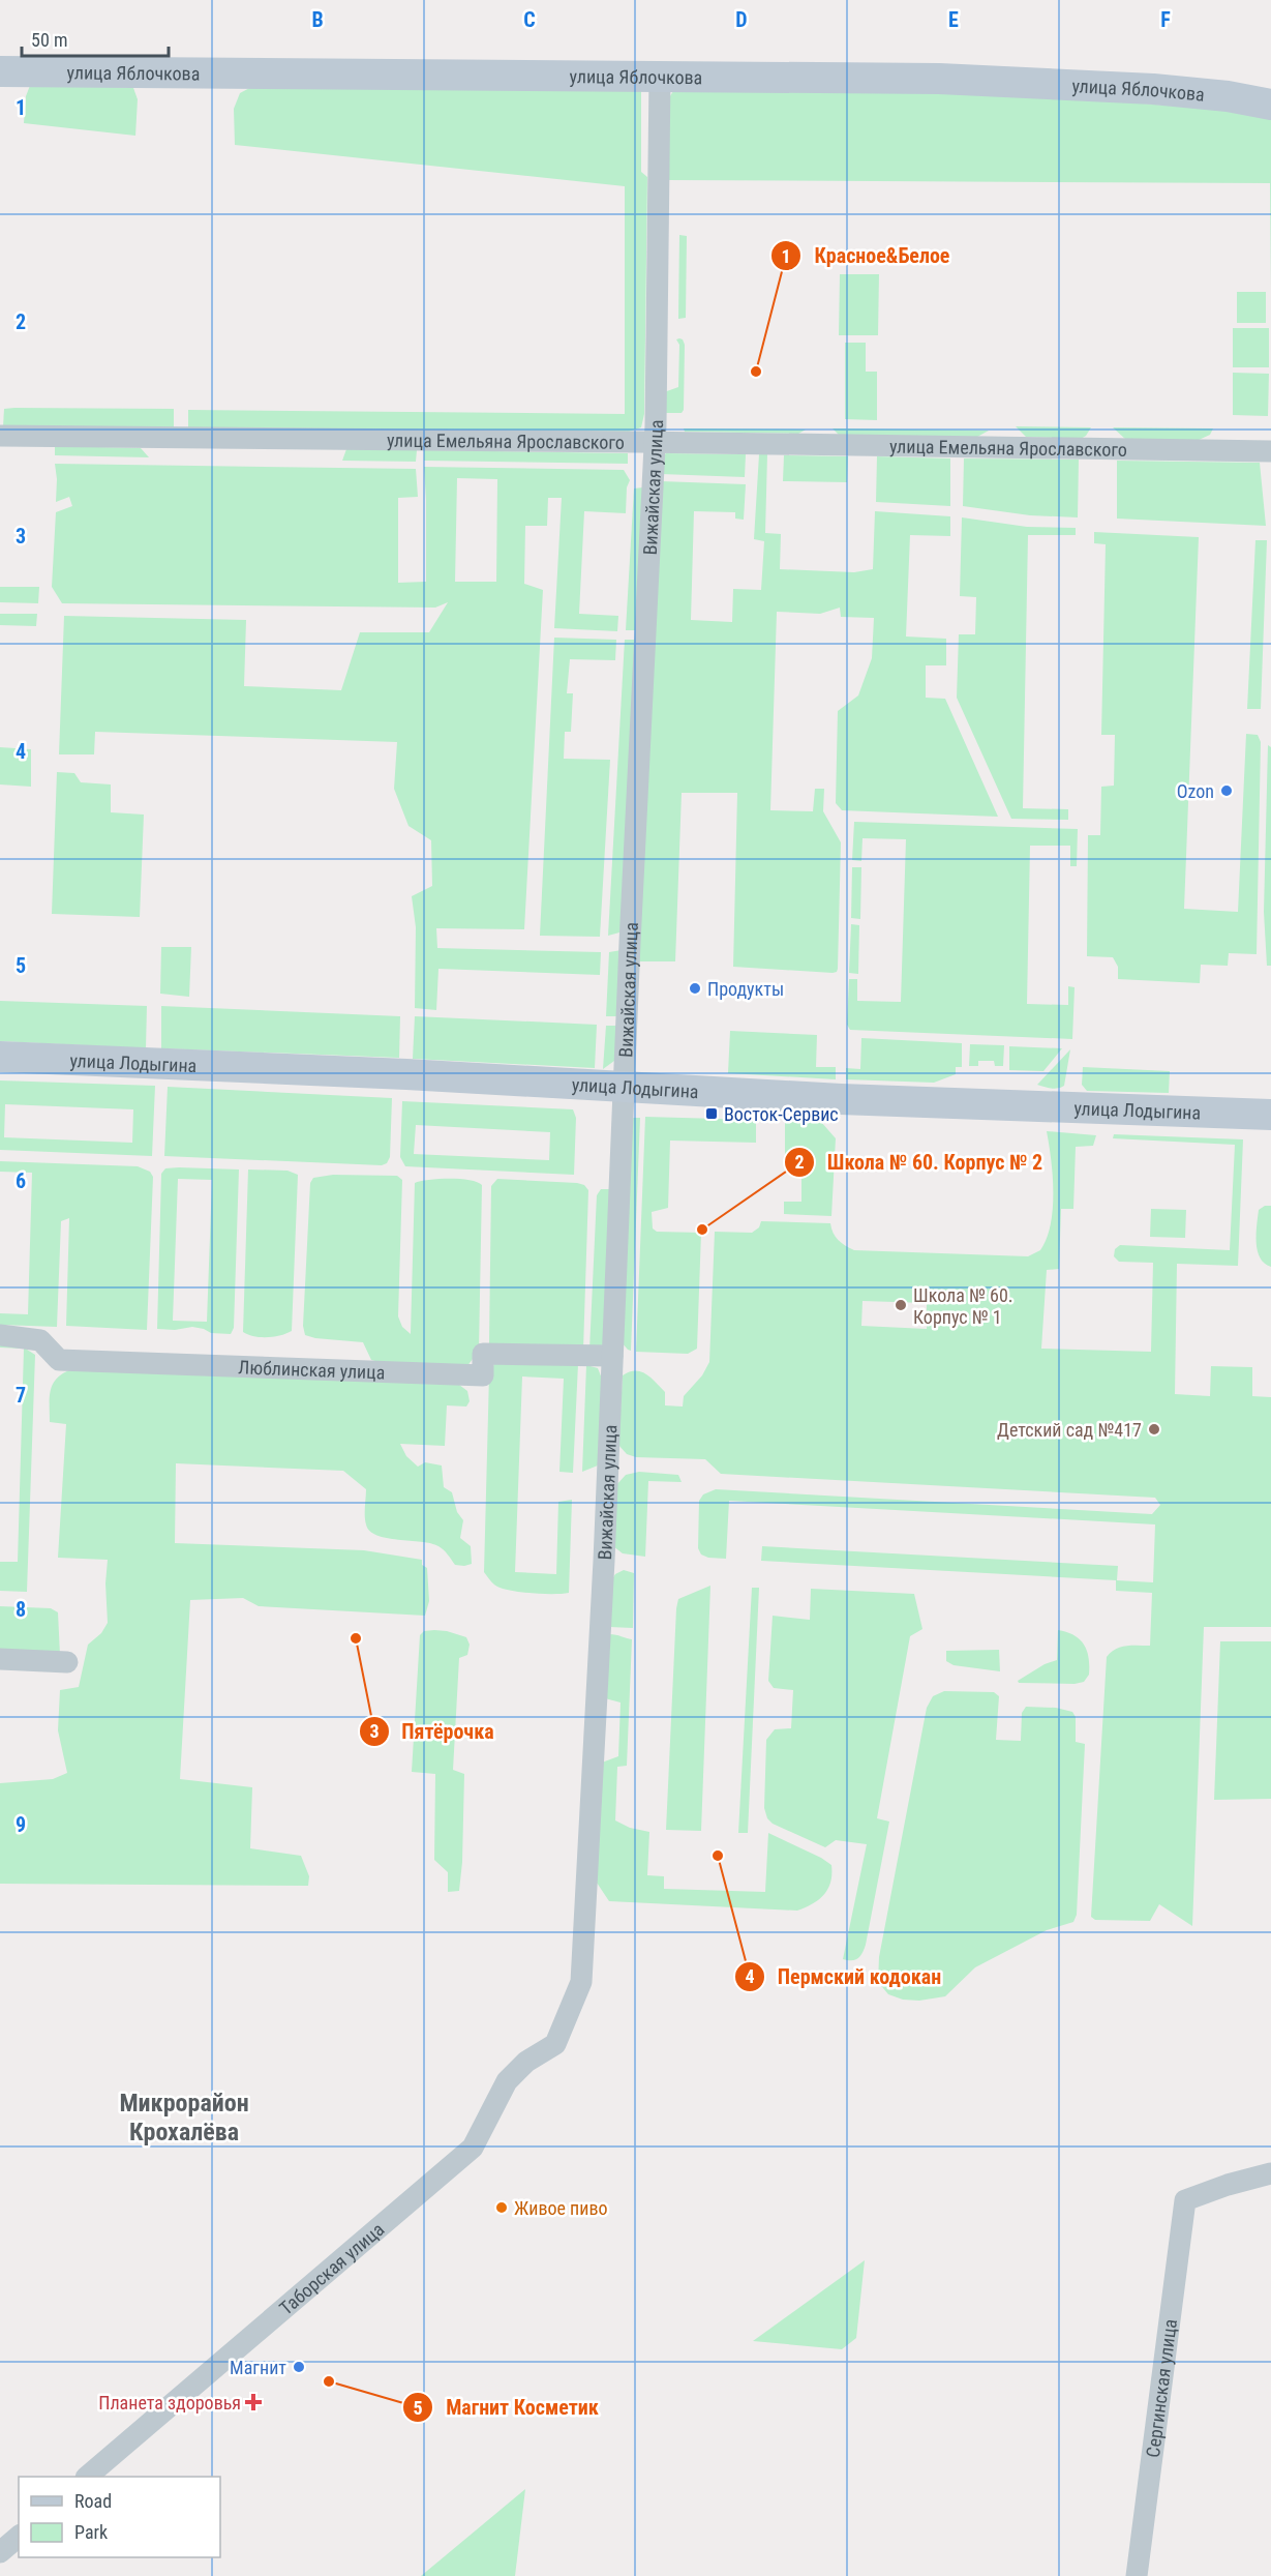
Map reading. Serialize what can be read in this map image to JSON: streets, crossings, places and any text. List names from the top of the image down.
{
  "streets": {
    "street": [
      "улица Яблочкова",
      "улица Емельяна Ярославского",
      "Вижайская улица",
      "улица Лодыгина",
      "Люблинская улица",
      "Таборская улица",
      "Сергинская улица"
    ]
  },
  "crossings": [
    ["улица Яблочкова", "Вижайская улица"],
    ["улица Емельяна Ярославского", "Вижайская улица"],
    ["Вижайская улица", "улица Лодыгина"],
    ["Вижайская улица", "Люблинская улица"],
    ["Вижайская улица", "Таборская улица"]
  ],
  "districts": ["Микрорайон Крохалёва"],
  "places": {
    "other": [
      "Красное&Белое",
      "Ozon",
      "Продукты",
      "Школа № 60. Корпус № 2",
      "Школа № 60. Корпус № 1",
      "Детский сад №417",
      "Пятёрочка",
      "Пермский кодокан",
      "Живое пиво",
      "Магнит",
      "Магнит Косметик"
    ],
    "transit": ["Восток-Сервис"],
    "health": ["Планета здоровья"]
  },
  "legend": ["Road", "Park"],
  "scale_bar": "50 m",
  "grid": {
    "columns": [
      "B",
      "C",
      "D",
      "E",
      "F"
    ],
    "rows": [
      "1",
      "2",
      "3",
      "4",
      "5",
      "6",
      "7",
      "8",
      "9"
    ]
  }
}
